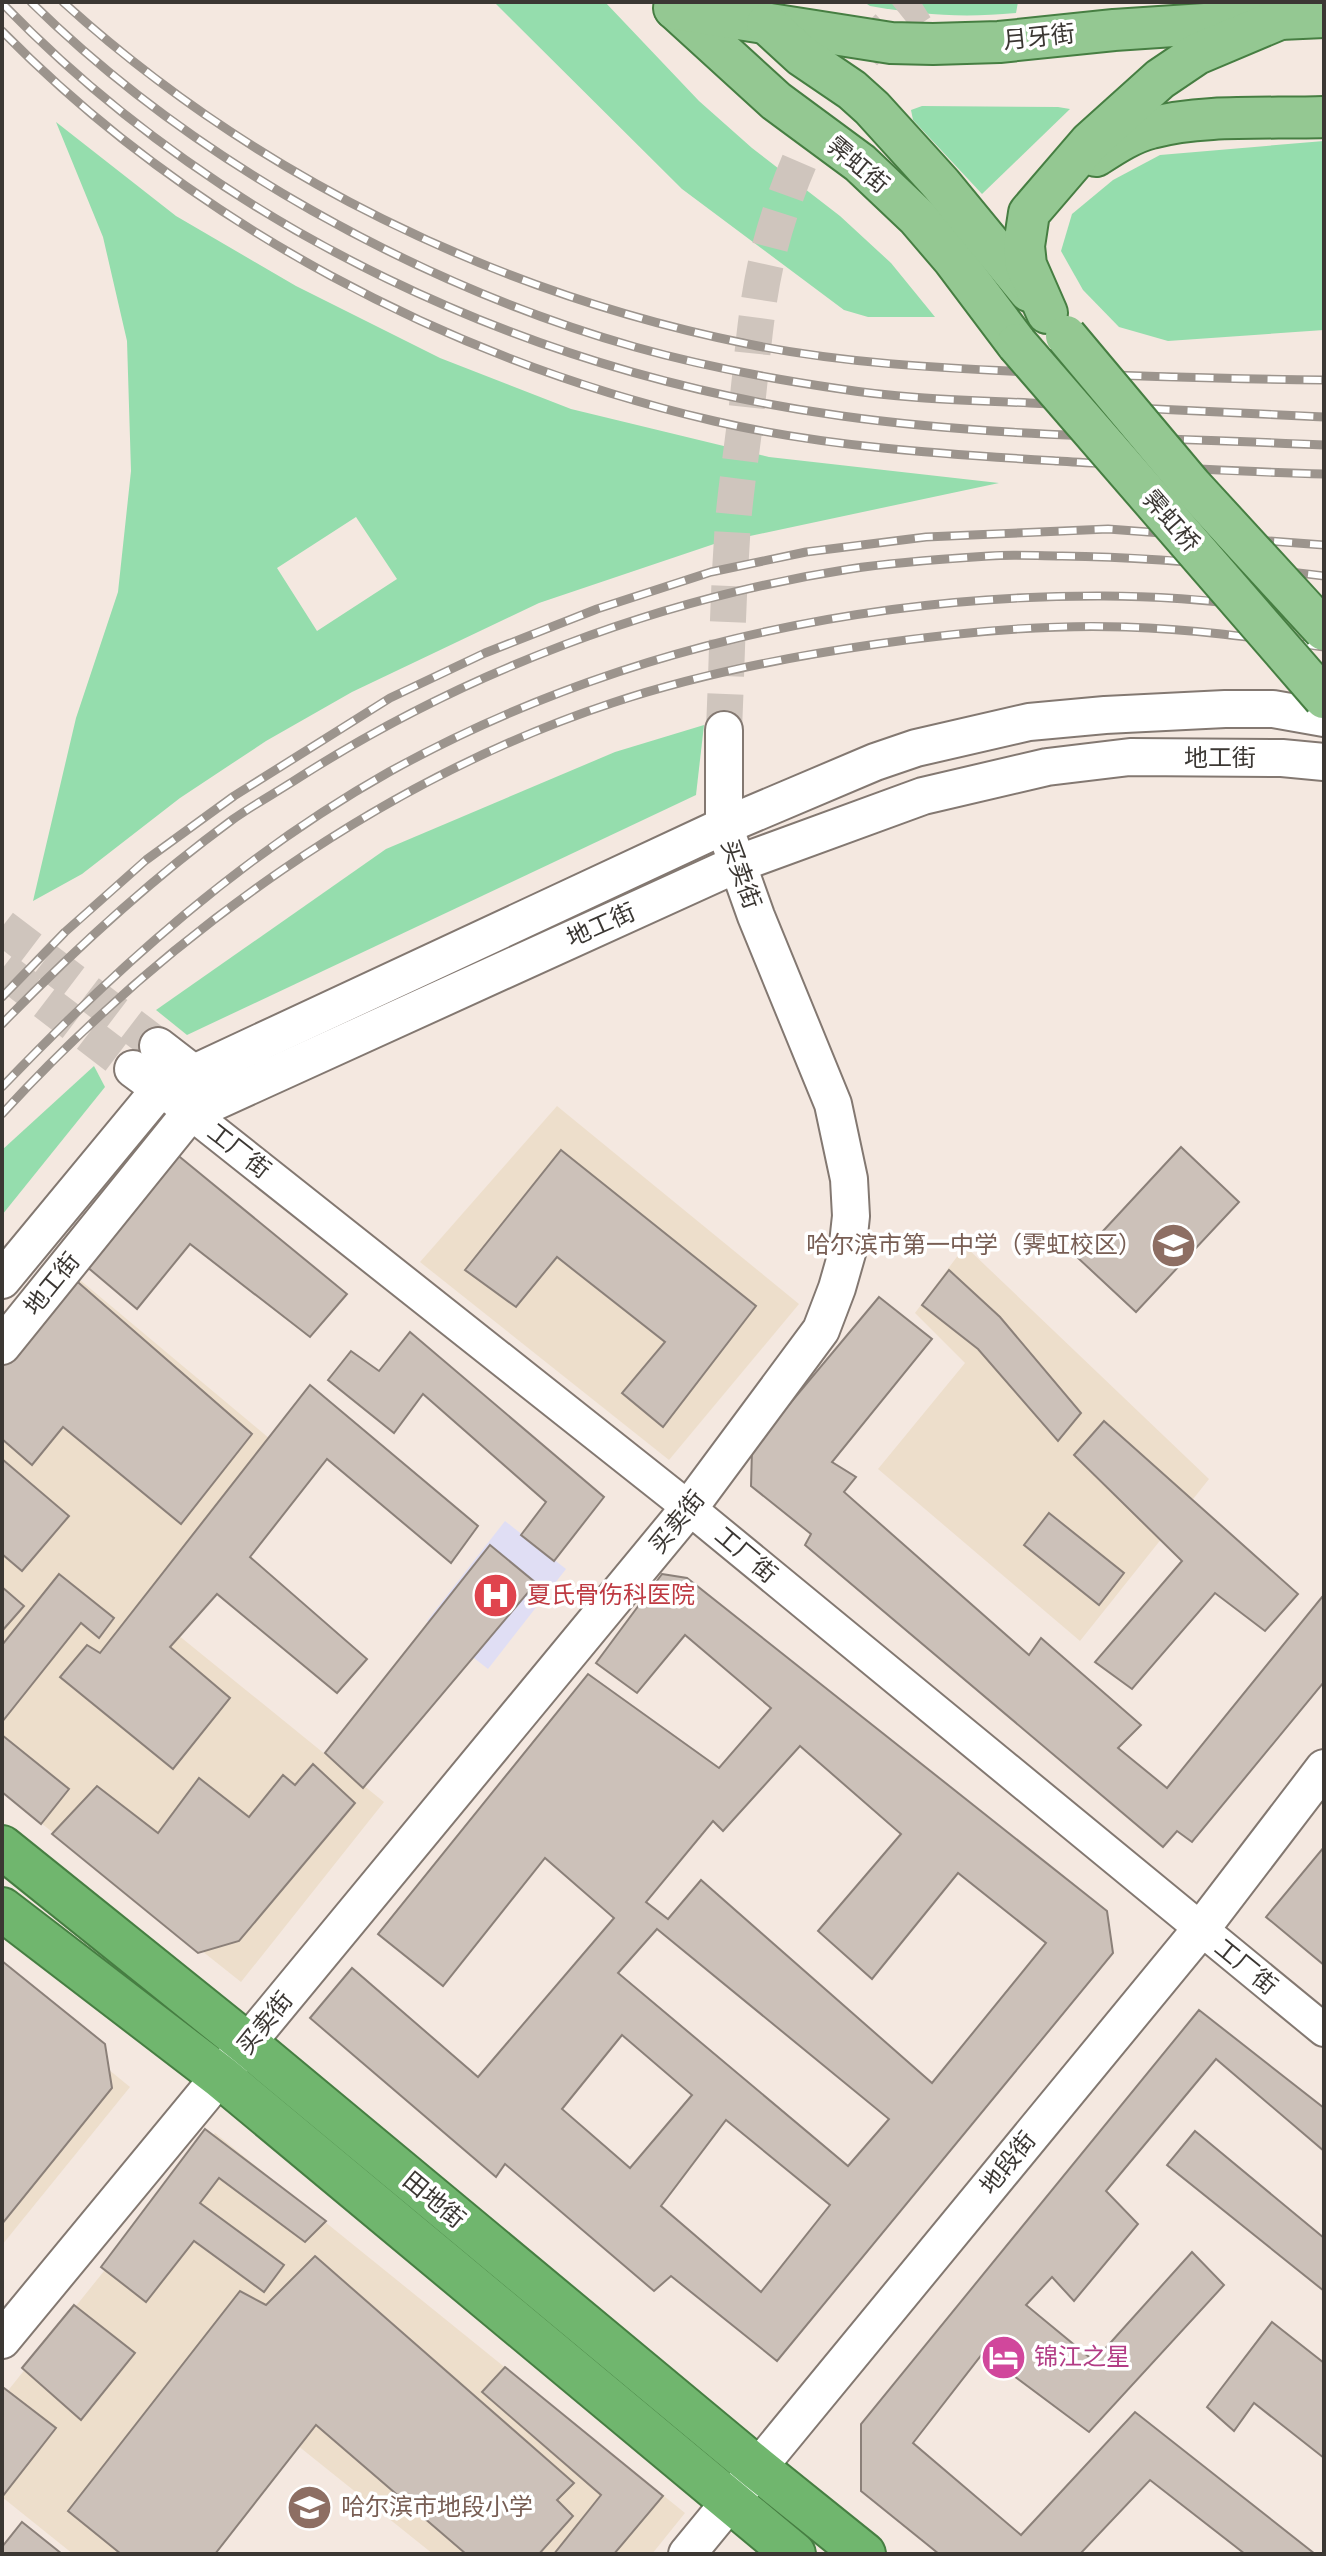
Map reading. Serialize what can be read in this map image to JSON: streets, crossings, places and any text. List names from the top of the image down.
{
  "streets": {
    "highway": ["田地街"],
    "main road": [
      "月牙街",
      "霁虹街",
      "霁虹桥",
      "地工街",
      "买卖街",
      "地段街"
    ],
    "street": ["工厂街"]
  },
  "crossings": [
    ["月牙街", "霁虹街"],
    ["月牙街", "霁虹桥"],
    ["霁虹街", "霁虹桥"],
    ["地工街", "买卖街"],
    ["地工街", "工厂街"],
    ["买卖街", "工厂街"],
    ["买卖街", "田地街"],
    ["工厂街", "地段街"],
    ["地段街", "田地街"]
  ],
  "places": {
    "school or university": ["哈尔滨市第一中学（霁虹校区）", "哈尔滨市地段小学"],
    "hospital": ["夏氏骨伤科医院"],
    "hotel": ["锦江之星"]
  }
}
